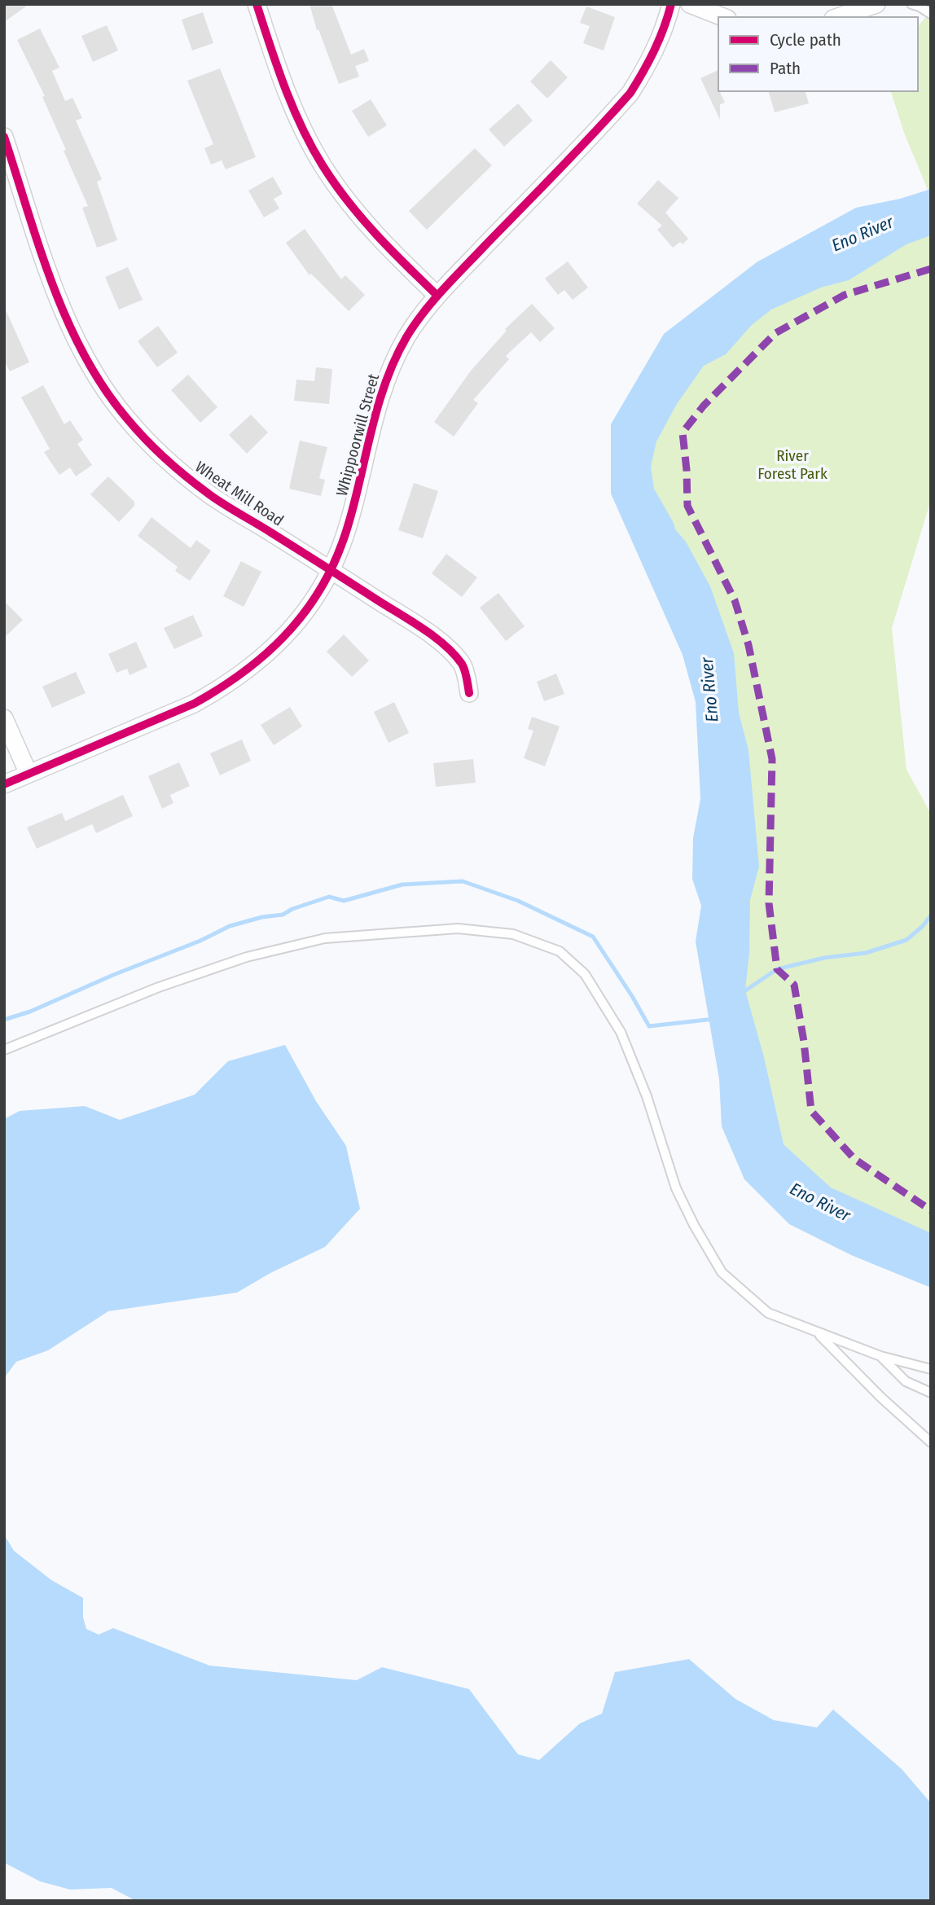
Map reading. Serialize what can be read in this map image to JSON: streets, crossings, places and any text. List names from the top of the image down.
{
  "streets": {
    "street": ["Whippoorwill Street", "Wheat Mill Road"]
  },
  "crossings": [
    ["Whippoorwill Street", "Wheat Mill Road"]
  ],
  "water": ["Eno River"],
  "parks": ["River Forest Park"],
  "legend": ["Cycle path", "Path"]
}
